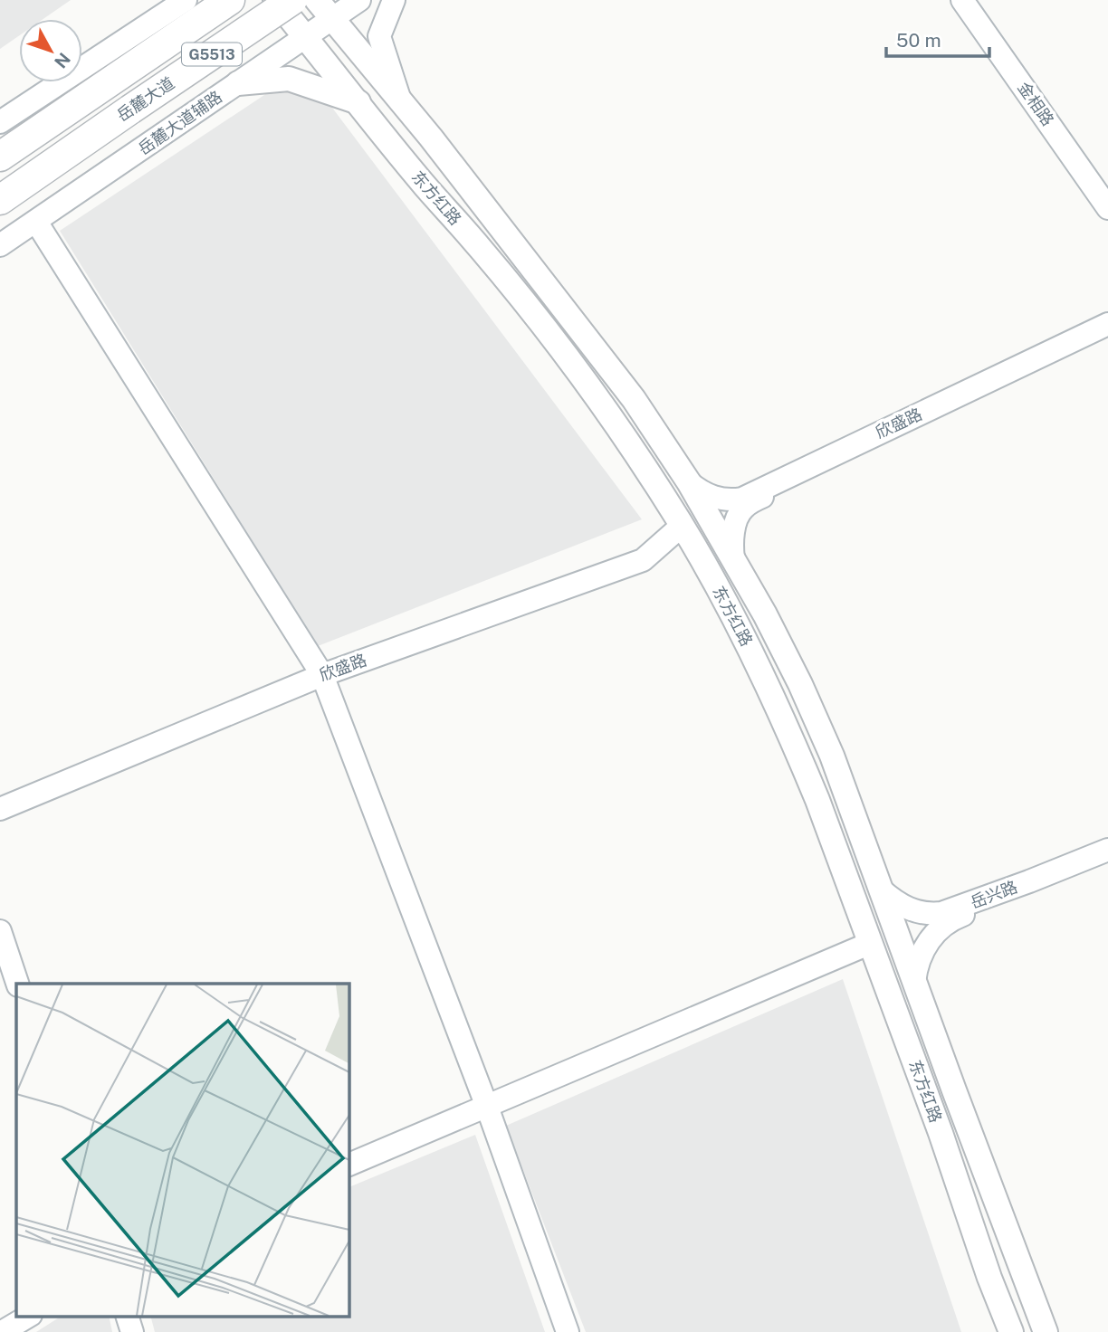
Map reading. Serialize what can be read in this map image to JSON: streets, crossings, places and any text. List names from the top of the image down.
{
  "streets": {
    "highway": ["G5513", "岳麓大道"],
    "main road": ["东方红路"],
    "street": [
      "金相路",
      "岳麓大道辅路",
      "欣盛路",
      "岳兴路"
    ]
  },
  "crossings": [
    ["岳麓大道辅路", "东方红路"],
    ["东方红路", "欣盛路"],
    ["东方红路", "岳兴路"]
  ],
  "scale_bar": "50 m",
  "north": "bottom right"
}
